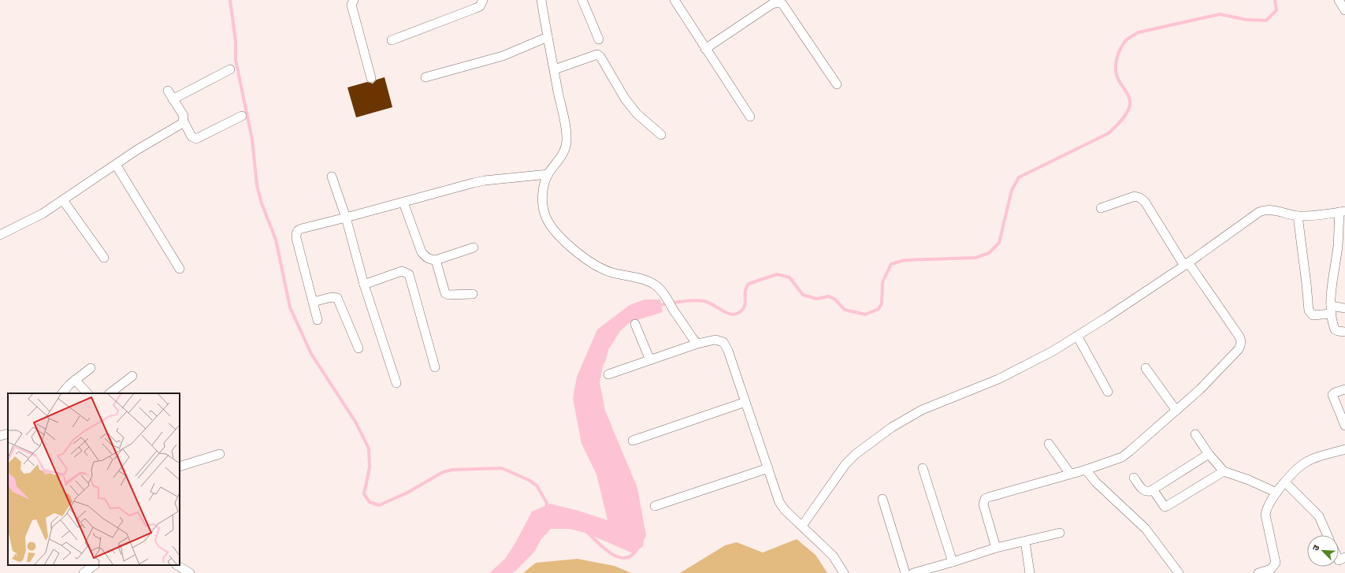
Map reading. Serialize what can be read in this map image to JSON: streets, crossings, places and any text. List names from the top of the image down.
{
  "north": "top left"
}
